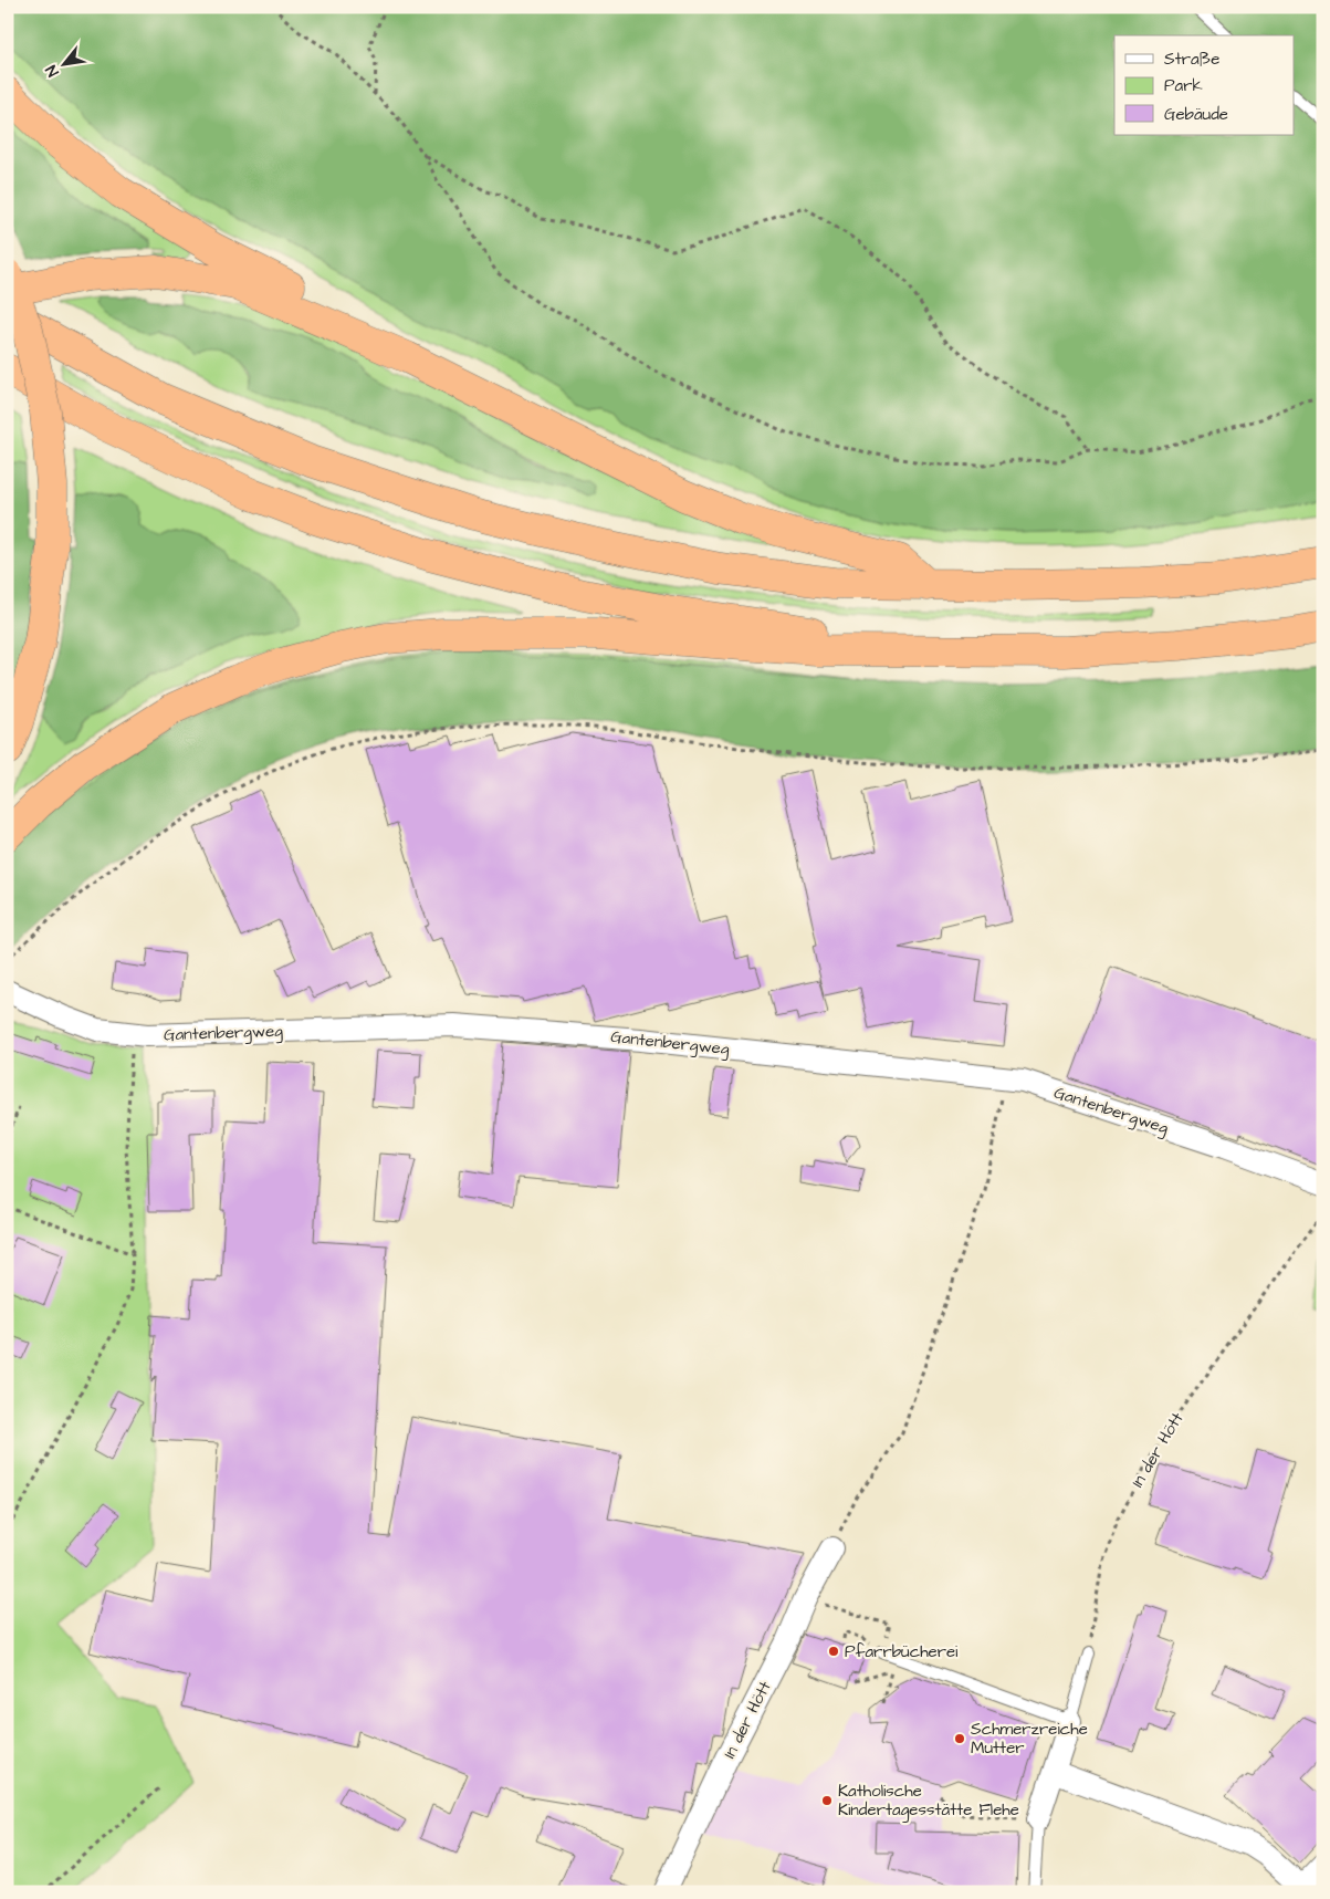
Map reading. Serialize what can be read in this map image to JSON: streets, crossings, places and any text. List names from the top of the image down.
{
  "streets": {
    "street": ["Gantenbergweg", "In der Hött"]
  },
  "places": ["Pfarrbücherei", "Schmerzreiche Mutter", "Katholische Kindertagesstätte Flehe"],
  "legend": ["Straße", "Park", "Gebäude"],
  "north": "bottom left"
}
